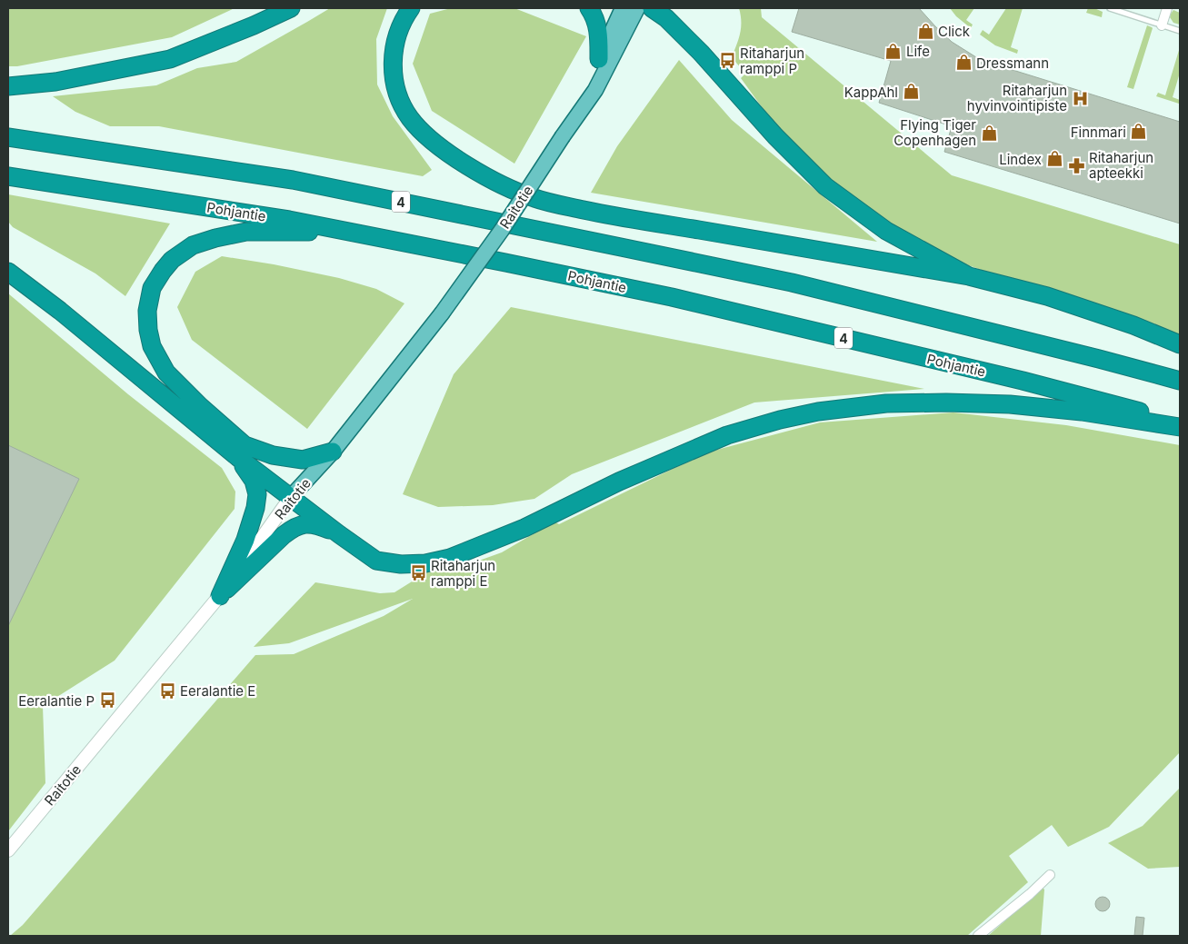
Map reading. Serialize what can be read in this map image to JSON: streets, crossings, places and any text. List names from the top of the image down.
{
  "streets": {
    "highway": ["4", "Pohjantie"],
    "main road": ["Raitotie"]
  },
  "places": {
    "shop": [
      "Click",
      "Life",
      "Dressmann",
      "KappAhl",
      "Finnmari",
      "Flying Tiger Copenhagen",
      "Lindex"
    ],
    "bus stop": [
      "Ritaharjun ramppi P",
      "Ritaharjun ramppi E",
      "Eeralantie E",
      "Eeralantie P"
    ],
    "hospital": ["Ritaharjun hyvinvointipiste"],
    "pharmacy": ["Ritaharjun apteekki"]
  }
}
